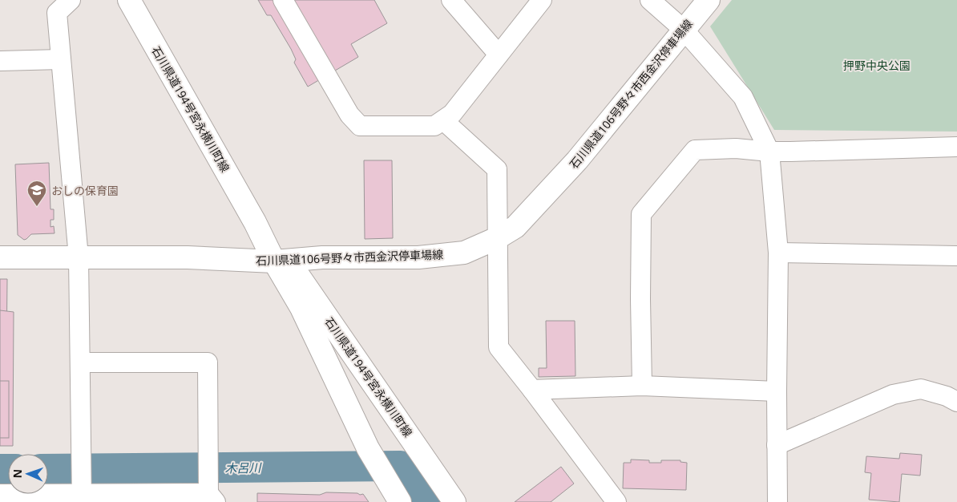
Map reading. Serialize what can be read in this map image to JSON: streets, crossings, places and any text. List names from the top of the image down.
{
  "streets": {
    "main road": ["石川県道106号野々市西金沢停車場線", "石川県道194号宮永横川町線"]
  },
  "crossings": [
    ["石川県道106号野々市西金沢停車場線", "石川県道194号宮永横川町線"]
  ],
  "water": ["木呂川"],
  "parks": ["押野中央公園"],
  "places": {
    "school or university": ["おしの保育園"]
  },
  "north": "left"
}
